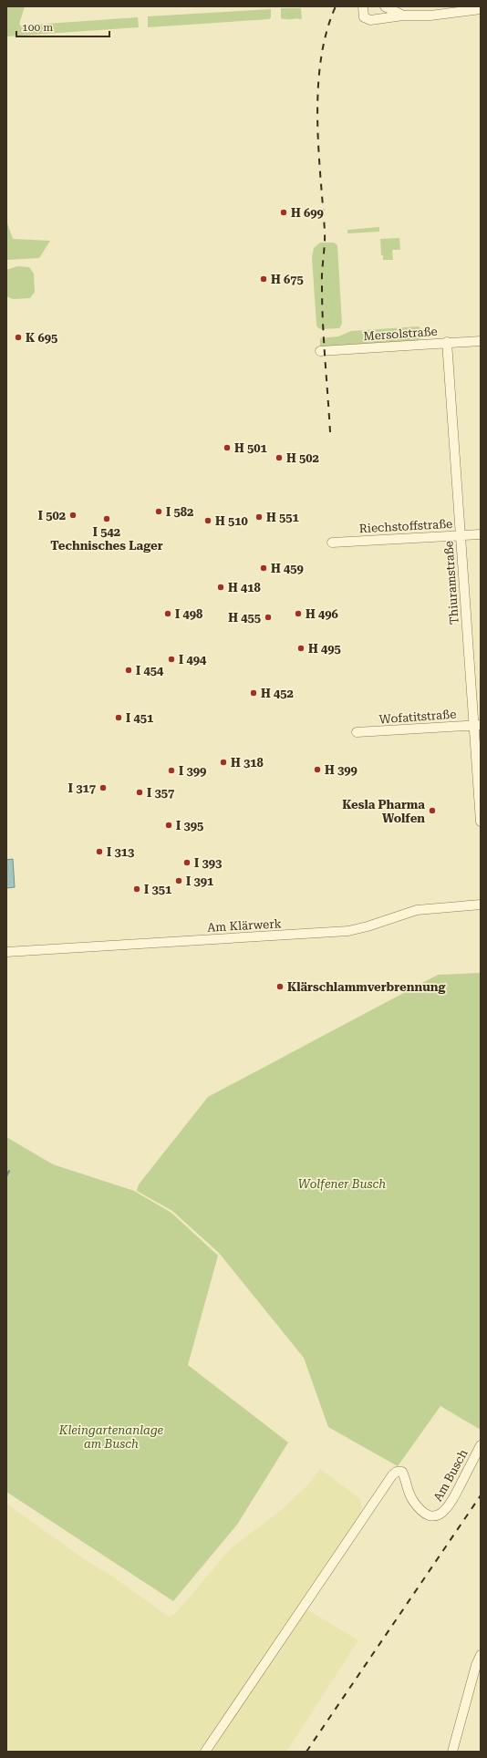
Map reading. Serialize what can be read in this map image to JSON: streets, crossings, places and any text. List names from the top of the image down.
{
  "streets": {
    "street": [
      "Mersolstraße",
      "Riechstoffstraße",
      "Thiuramstraße",
      "Wofatitstraße",
      "Am Klärwerk",
      "Am Busch"
    ]
  },
  "crossings": [
    ["Mersolstraße", "Thiuramstraße"],
    ["Riechstoffstraße", "Thiuramstraße"],
    ["Thiuramstraße", "Wofatitstraße"]
  ],
  "parks": ["Wolfener Busch", "Kleingartenanlage am Busch"],
  "places": [
    "H 699",
    "H 675",
    "K 695",
    "H 501",
    "H 502",
    "I 582",
    "I 502",
    "H 551",
    "I 542 Technisches Lager",
    "H 510",
    "H 459",
    "H 418",
    "I 498",
    "H 496",
    "H 455",
    "H 495",
    "I 494",
    "I 454",
    "H 452",
    "I 451",
    "H 318",
    "H 399",
    "I 399",
    "I 317",
    "I 357",
    "Kesla Pharma Wolfen",
    "I 395",
    "I 313",
    "I 393",
    "I 391",
    "I 351",
    "Klärschlammverbrennung"
  ],
  "scale_bar": "100 m"
}
